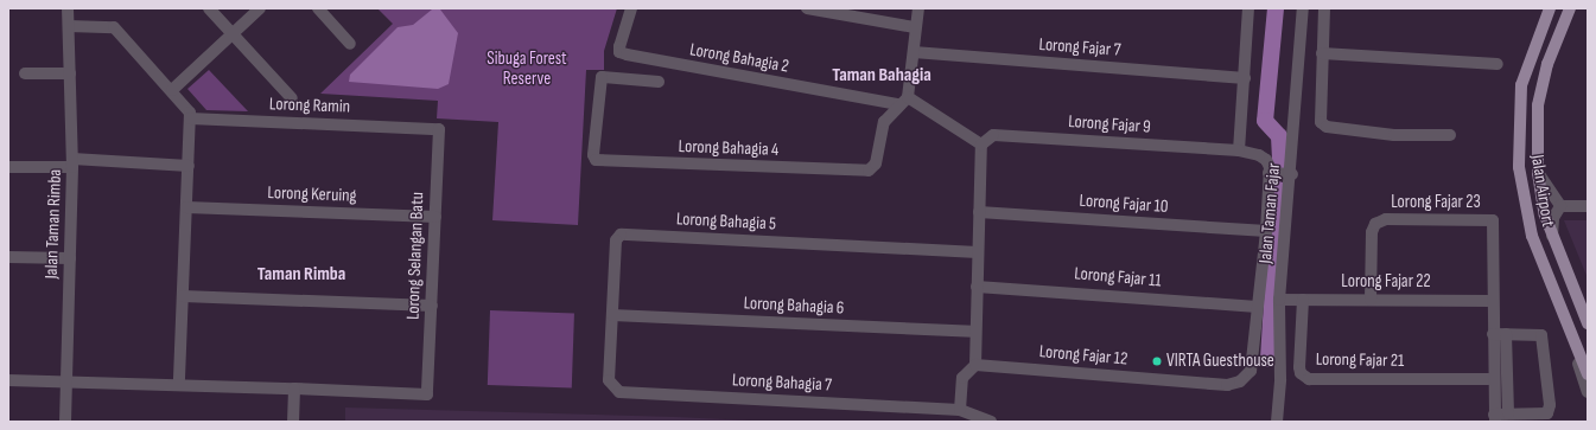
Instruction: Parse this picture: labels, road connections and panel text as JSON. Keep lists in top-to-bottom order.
{
  "streets": {
    "main road": ["Jalan Airport"],
    "street": [
      "Lorong Fajar 7",
      "Lorong Bahagia 2",
      "Lorong Ramin",
      "Lorong Fajar 9",
      "Lorong Bahagia 4",
      "Lorong Keruing",
      "Lorong Fajar 23",
      "Lorong Fajar 10",
      "Jalan Taman Fajar",
      "Lorong Bahagia 5",
      "Jalan Taman Rimba",
      "Lorong Selangan Batu",
      "Lorong Fajar 11",
      "Lorong Fajar 22",
      "Lorong Bahagia 6",
      "Lorong Fajar 12",
      "Lorong Fajar 21",
      "Lorong Bahagia 7"
    ]
  },
  "crossings": [
    ["Lorong Bahagia 2", "Lorong Bahagia 4"],
    ["Lorong Ramin", "Lorong Selangan Batu"],
    ["Lorong Keruing", "Lorong Selangan Batu"],
    ["Lorong Fajar 23", "Lorong Fajar 22"],
    ["Lorong Fajar 10", "Lorong Fajar 12"],
    ["Jalan Taman Fajar", "Lorong Fajar 22"],
    ["Lorong Bahagia 5", "Lorong Bahagia 6"],
    ["Lorong Bahagia 5", "Lorong Bahagia 7"],
    ["Lorong Fajar 11", "Lorong Fajar 12"],
    ["Lorong Fajar 22", "Lorong Fajar 21"]
  ],
  "districts": ["Taman Bahagia", "Taman Rimba"],
  "parks": ["Sibuga Forest Reserve"],
  "places": ["VIRTA Guesthouse"]
}
